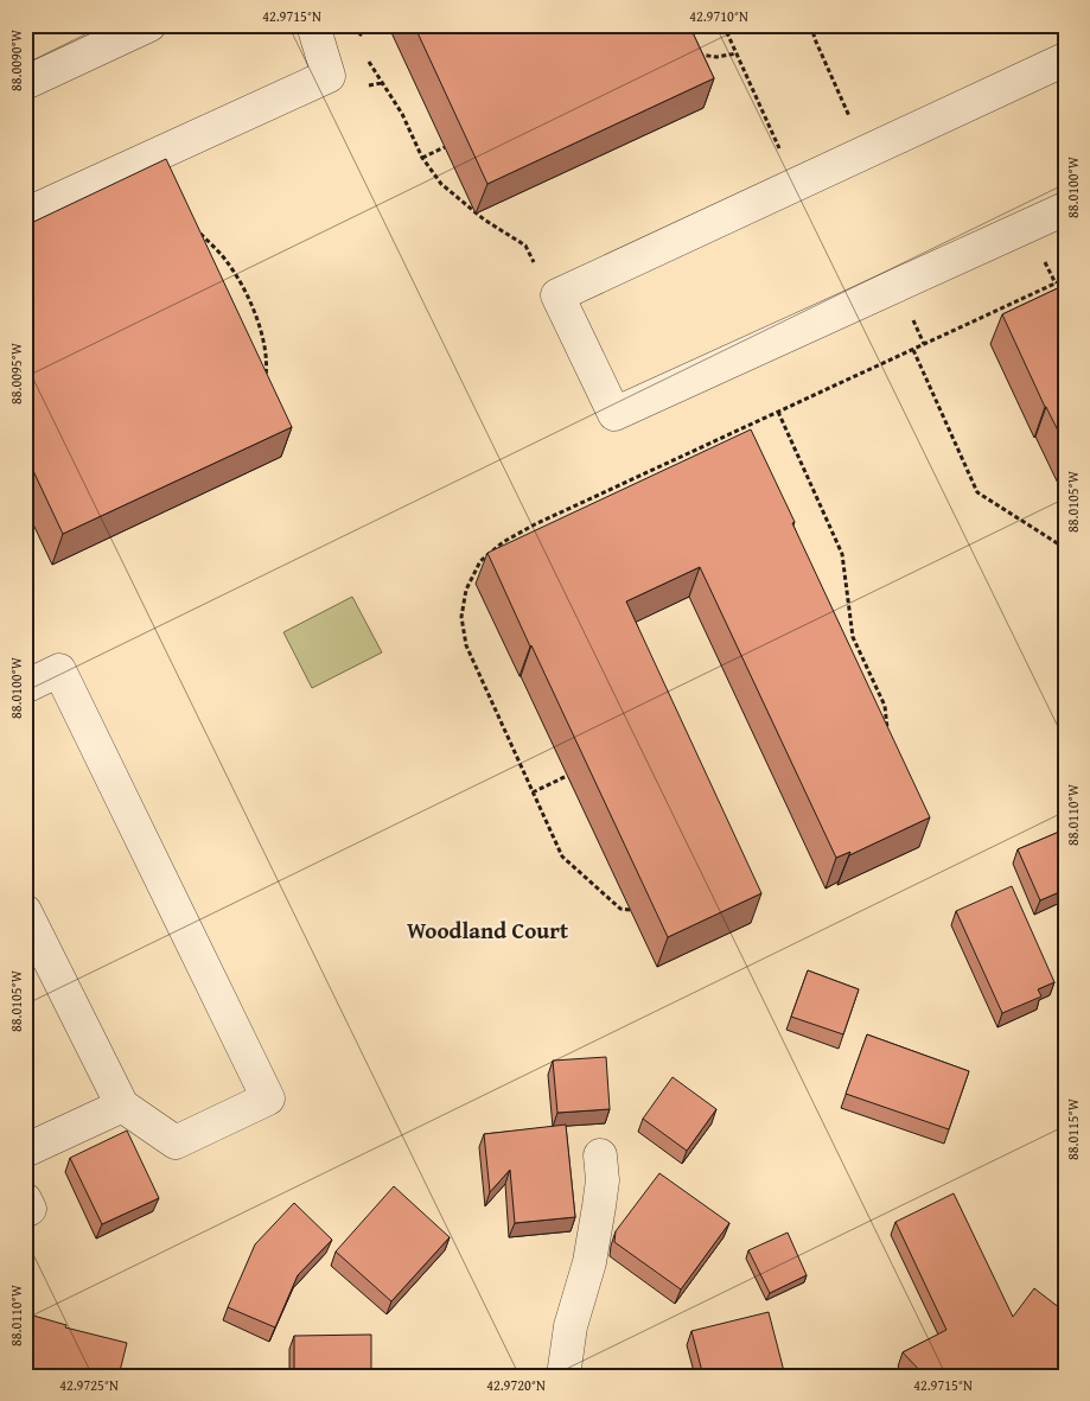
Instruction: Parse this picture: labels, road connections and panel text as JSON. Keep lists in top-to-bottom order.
{
  "districts": ["Woodland Court"],
  "coordinates": [
    "42.9715°N",
    "42.9710°N",
    "88.0090°W",
    "88.0100°W",
    "88.0095°W",
    "88.0105°W",
    "88.0110°W",
    "88.0115°W",
    "42.9725°N",
    "42.9720°N"
  ]
}
